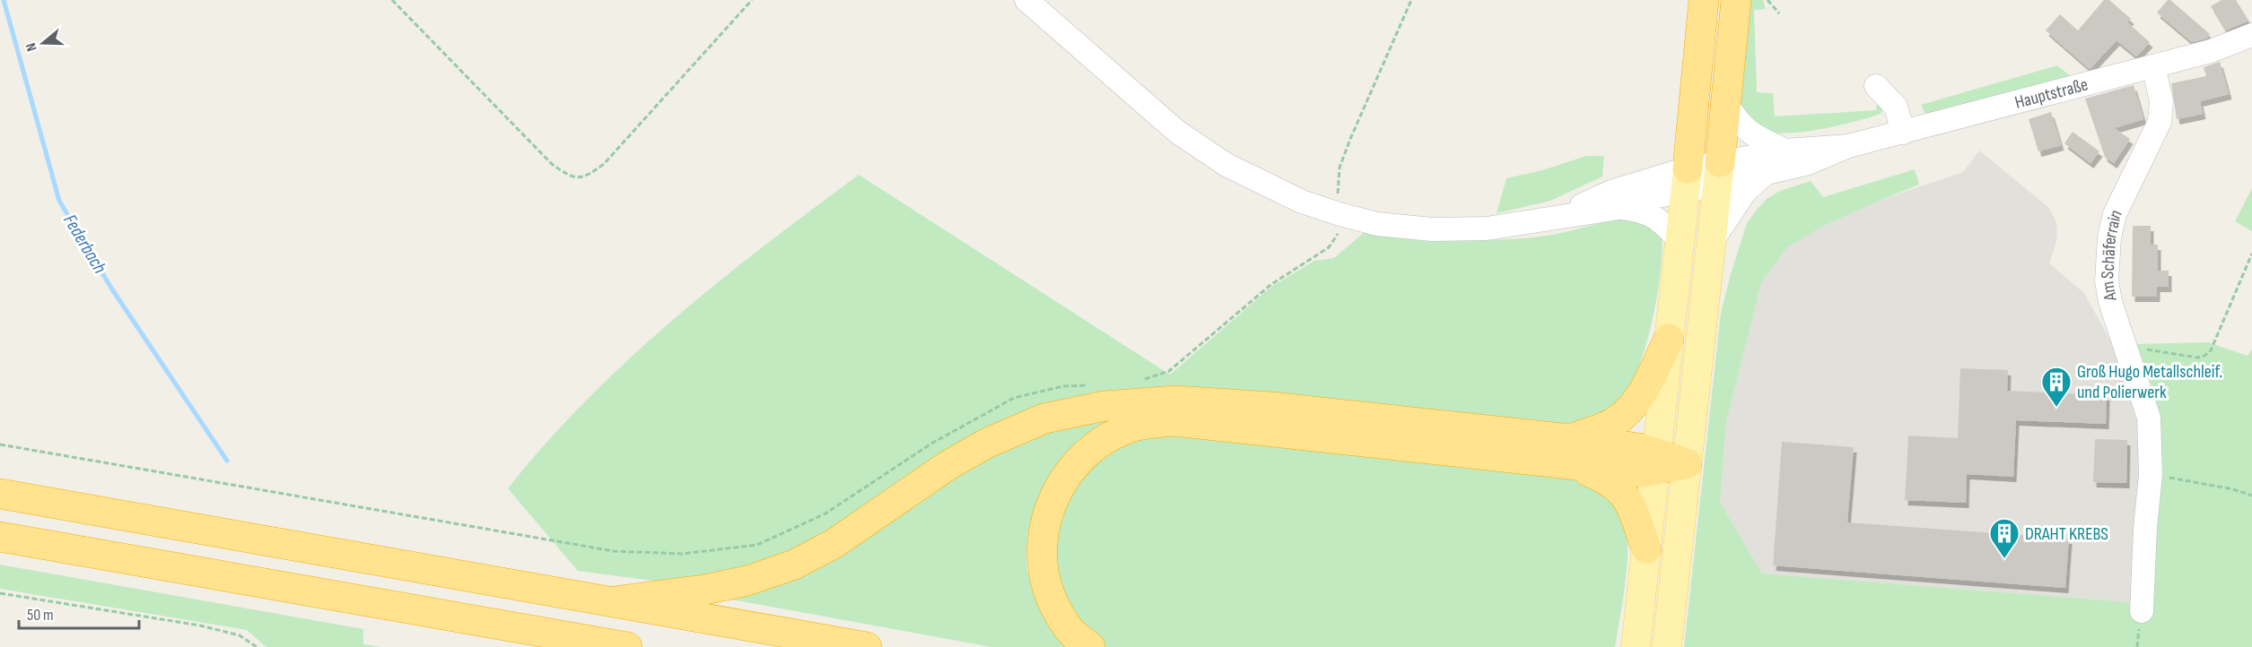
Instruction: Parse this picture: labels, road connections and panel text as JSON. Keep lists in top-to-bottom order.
{
  "streets": {
    "street": ["Hauptstraße", "Am Schäferrain"]
  },
  "crossings": [
    ["Hauptstraße", "Am Schäferrain"]
  ],
  "water": ["Federbach"],
  "places": {
    "building": ["Groß Hugo Metallschleif. und Polierwerk", "DRAHT KREBS"]
  },
  "scale_bar": "50 m",
  "north": "left"
}
